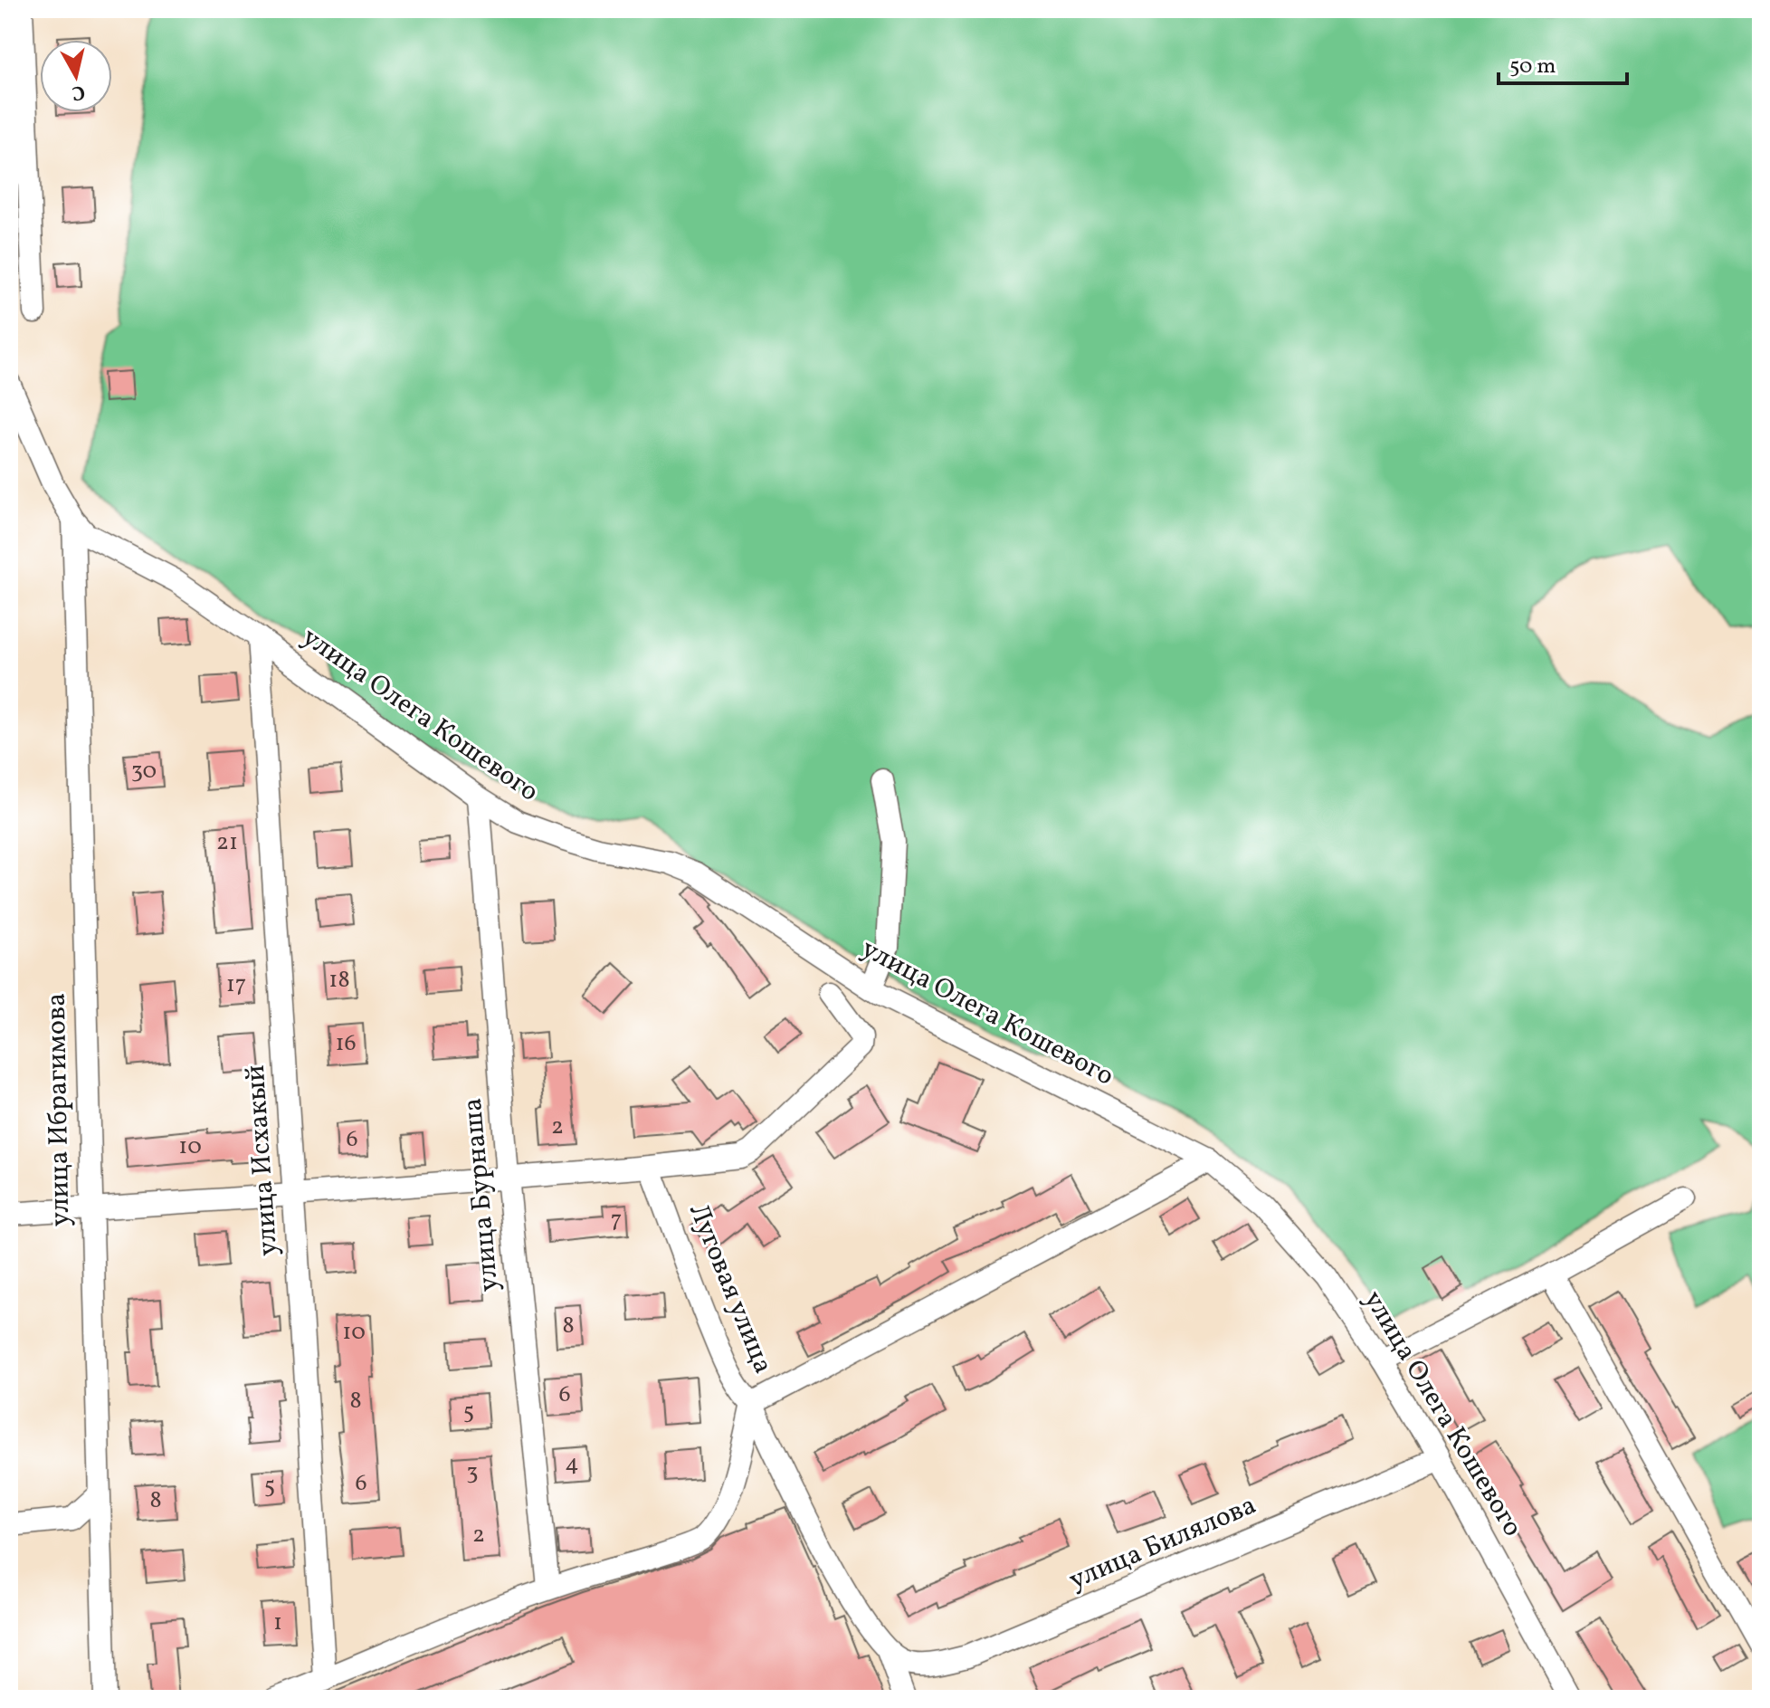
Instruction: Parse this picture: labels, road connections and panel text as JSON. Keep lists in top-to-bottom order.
{
  "streets": {
    "street": [
      "улица Олега Кошевого",
      "улица Ибрагимова",
      "улица Исхакый",
      "улица Бурнаша",
      "Луговая улица",
      "улица Билялова"
    ]
  },
  "crossings": [
    ["улица Олега Кошевого", "улица Ибрагимова"],
    ["улица Олега Кошевого", "улица Исхакый"],
    ["улица Олега Кошевого", "улица Бурнаша"],
    ["улица Олега Кошевого", "Луговая улица"],
    ["улица Олега Кошевого", "улица Билялова"]
  ],
  "house_numbers": [
    "30",
    "21",
    "18",
    "17",
    "16",
    "2",
    "6",
    "10",
    "7",
    "8",
    "10",
    "6",
    "8",
    "5",
    "4",
    "3",
    "6",
    "5",
    "8",
    "2",
    "1"
  ],
  "scale_bar": "50 m",
  "north": "bottom"
}
